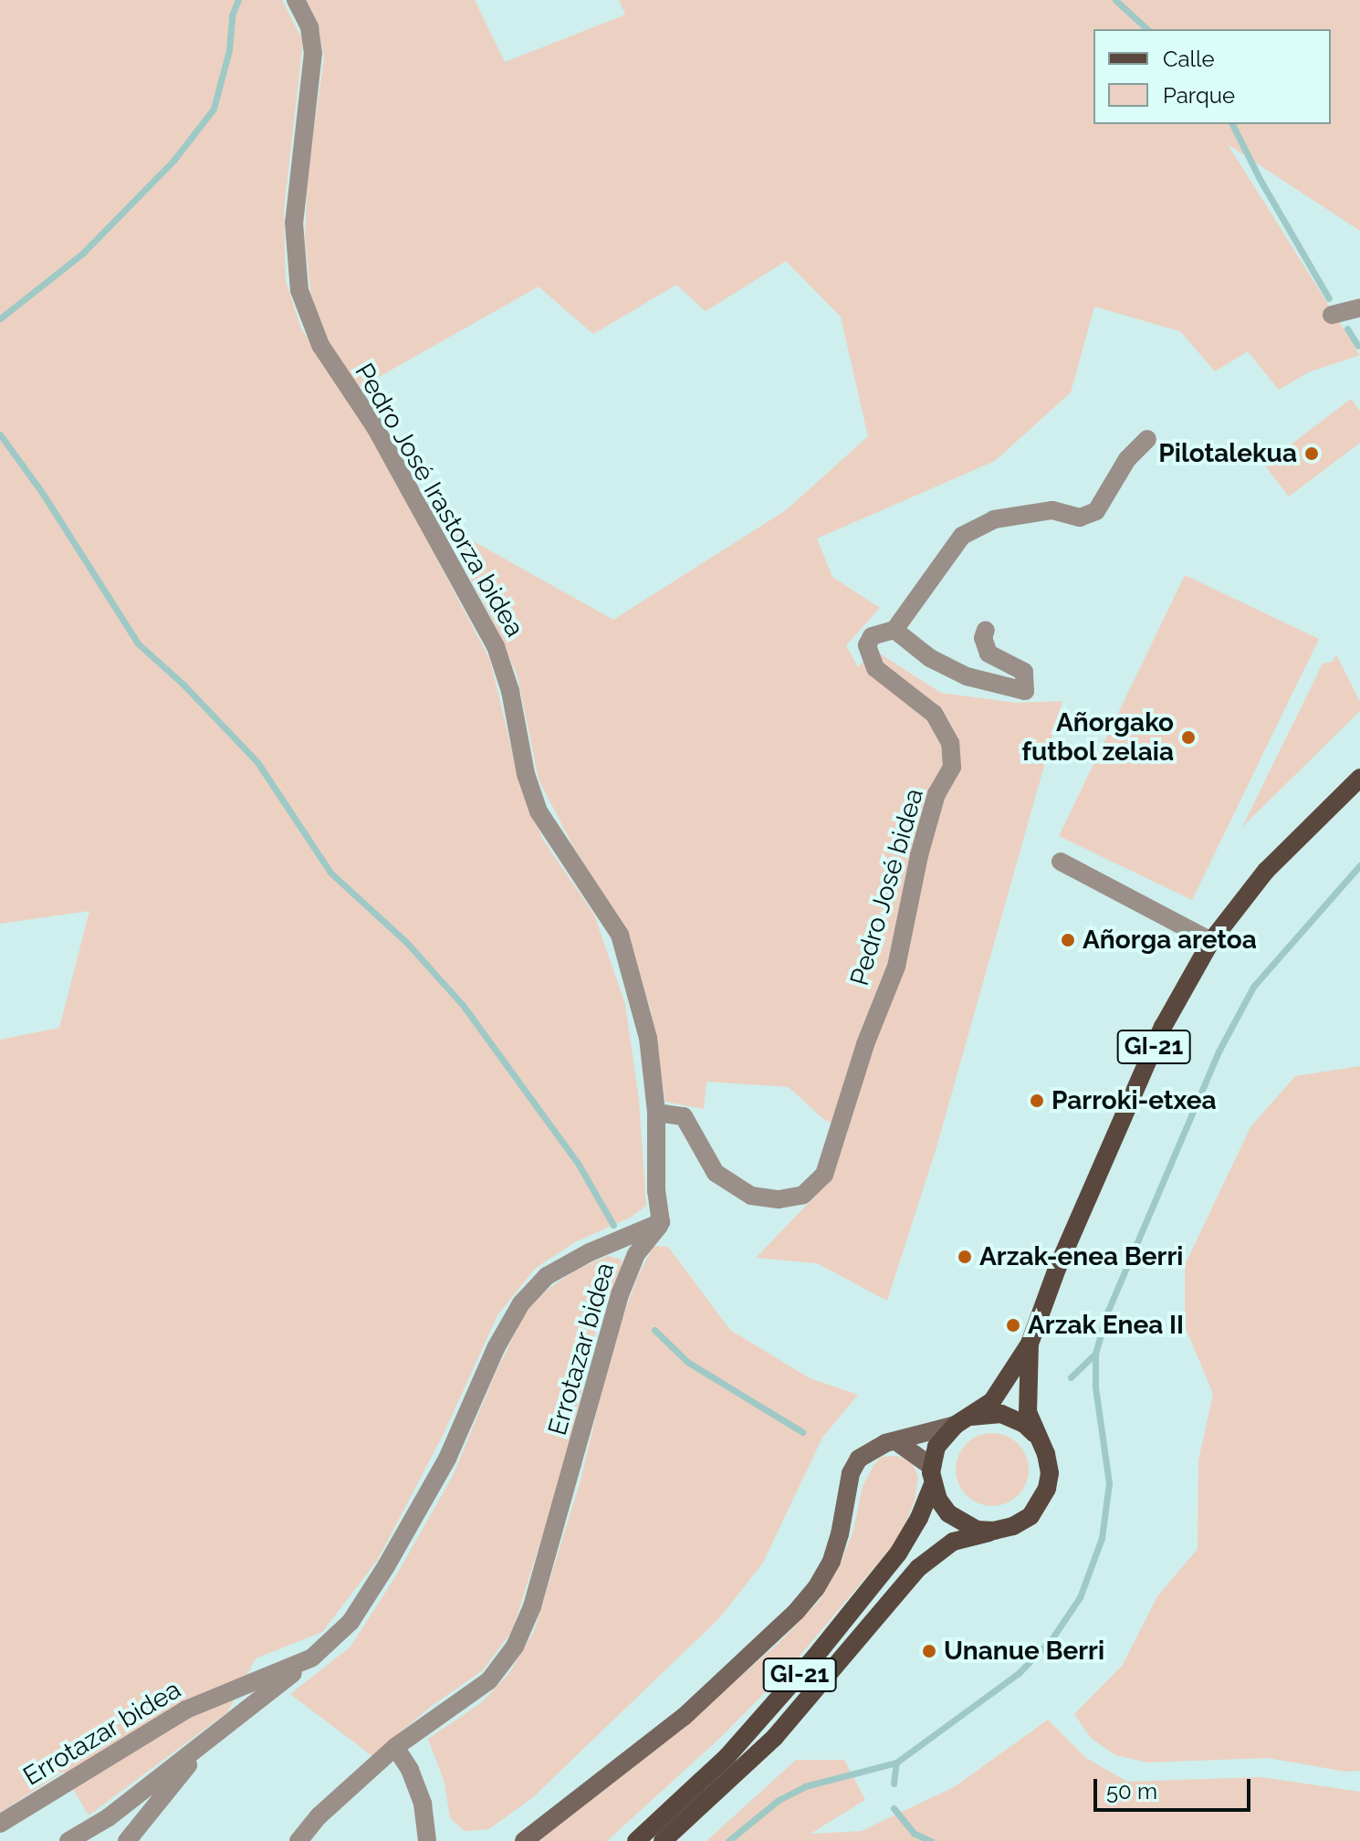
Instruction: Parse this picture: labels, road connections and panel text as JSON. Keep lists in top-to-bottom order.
{
  "streets": {
    "main road": ["GI-21"],
    "street": ["Pedro José Irastorza bidea", "Pedro José bidea", "Errotazar bidea"]
  },
  "crossings": [
    ["Pedro José Irastorza bidea", "Pedro José bidea"],
    ["Pedro José Irastorza bidea", "Errotazar bidea"]
  ],
  "places": [
    "Pilotalekua",
    "Añorgako futbol zelaia",
    "Añorga aretoa",
    "Parroki-etxea",
    "Arzak-enea Berri",
    "Arzak Enea II",
    "Unanue Berri"
  ],
  "legend": ["Calle", "Parque"],
  "scale_bar": "50 m"
}
